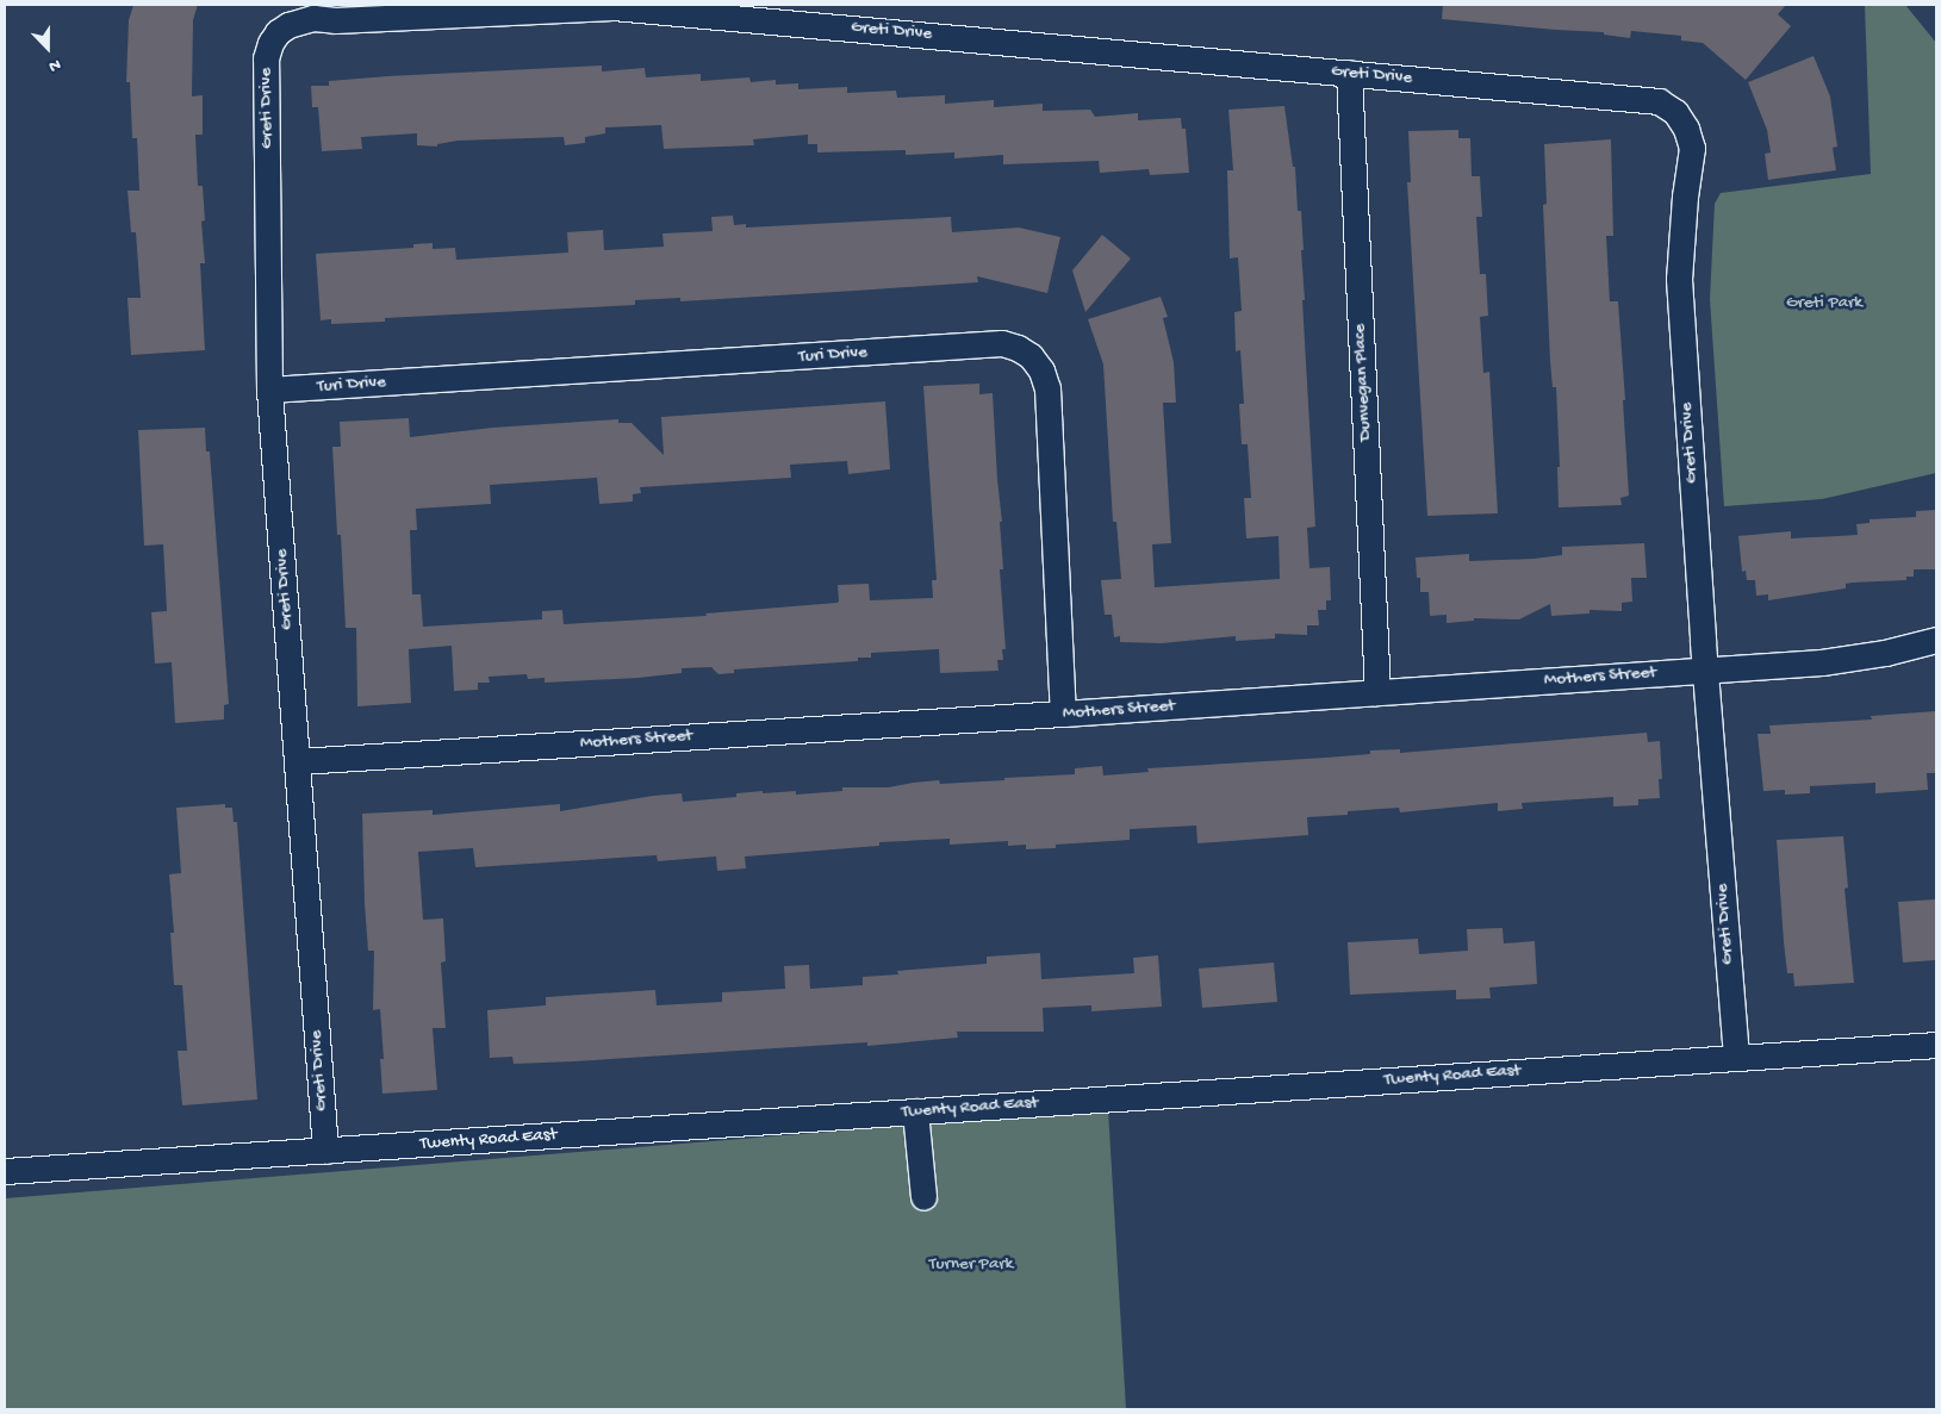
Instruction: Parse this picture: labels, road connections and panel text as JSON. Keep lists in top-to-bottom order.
{
  "streets": {
    "street": [
      "Greti Drive",
      "Turi Drive",
      "Dunvegan Place",
      "Mothers Street",
      "Twenty Road East"
    ]
  },
  "crossings": [
    ["Greti Drive", "Turi Drive"],
    ["Greti Drive", "Dunvegan Place"],
    ["Greti Drive", "Mothers Street"],
    ["Greti Drive", "Twenty Road East"],
    ["Turi Drive", "Mothers Street"],
    ["Dunvegan Place", "Mothers Street"]
  ],
  "parks": ["Greti Park", "Turner Park"],
  "north": "bottom"
}
